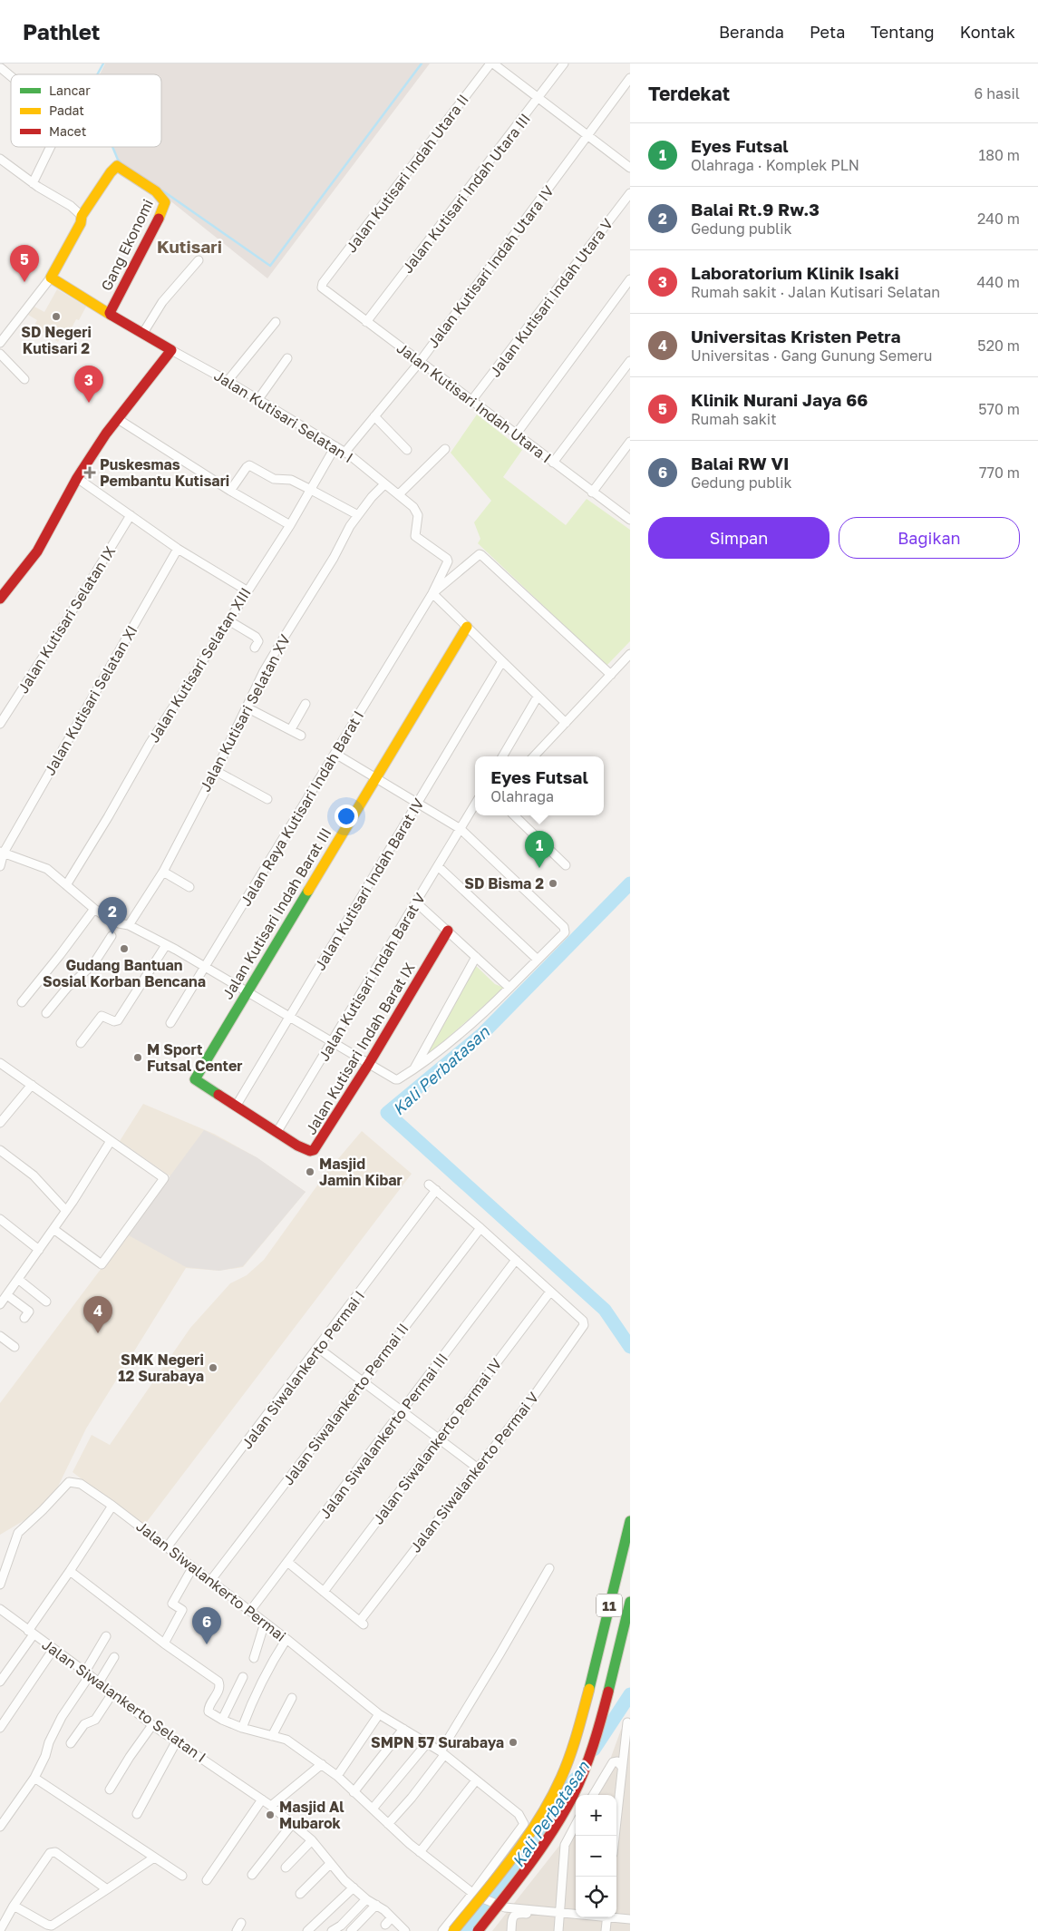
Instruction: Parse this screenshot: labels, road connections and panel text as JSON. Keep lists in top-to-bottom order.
{
  "streets": {
    "main road": [
      "Gang Ekonomi",
      "Jalan Kutisari Indah Barat III",
      "Jalan Kutisari Indah Barat IX",
      "11"
    ],
    "street": [
      "Jalan Kutisari Indah Utara II",
      "Jalan Kutisari Indah Utara III",
      "Jalan Kutisari Indah Utara IV",
      "Jalan Kutisari Indah Utara V",
      "Jalan Kutisari Indah Utara I",
      "Jalan Kutisari Selatan I",
      "Jalan Kutisari Selatan IX",
      "Jalan Kutisari Selatan XIII",
      "Jalan Kutisari Selatan XI",
      "Jalan Kutisari Selatan XV",
      "Jalan Raya Kutisari Indah Barat I",
      "Jalan Kutisari Indah Barat IV",
      "Jalan Kutisari Indah Barat V",
      "Jalan Siwalankerto Permai I",
      "Jalan Siwalankerto Permai II",
      "Jalan Siwalankerto Permai III",
      "Jalan Siwalankerto Permai IV",
      "Jalan Siwalankerto Permai V",
      "Jalan Siwalankerto Permai",
      "Jalan Siwalankerto Selatan I"
    ]
  },
  "crossings": [
    ["Jalan Kutisari Indah Utara II", "Jalan Kutisari Indah Utara I"],
    ["Jalan Kutisari Indah Utara III", "Jalan Kutisari Indah Utara I"],
    ["Jalan Kutisari Indah Utara IV", "Jalan Kutisari Indah Utara I"],
    ["Jalan Kutisari Indah Utara IV", "Jalan Kutisari Selatan I"],
    ["Jalan Kutisari Indah Utara V", "Jalan Kutisari Indah Utara I"],
    ["Jalan Kutisari Selatan I", "Jalan Kutisari Selatan XIII"],
    ["Jalan Kutisari Selatan I", "Jalan Kutisari Selatan XV"],
    ["Jalan Kutisari Selatan I", "Jalan Raya Kutisari Indah Barat I"],
    ["Jalan Kutisari Indah Barat IV", "Jalan Kutisari Indah Barat IX"],
    ["Jalan Kutisari Indah Barat III", "Jalan Kutisari Indah Barat IX"],
    ["Jalan Kutisari Indah Barat V", "Jalan Kutisari Indah Barat IX"],
    ["Jalan Siwalankerto Permai I", "Jalan Siwalankerto Permai"],
    ["Jalan Siwalankerto Permai II", "Jalan Siwalankerto Permai"],
    ["Jalan Siwalankerto Permai III", "Jalan Siwalankerto Permai"],
    ["Jalan Siwalankerto Permai IV", "Jalan Siwalankerto Permai V"]
  ],
  "districts": ["Kutisari"],
  "water": ["Kali Perbatasan"],
  "places": {
    "other": [
      "SD Negeri Kutisari 2",
      "SD Bisma 2",
      "Gudang Bantuan Sosial Korban Bencana",
      "M Sport Futsal Center",
      "Masjid Jamin Kibar",
      "SMK Negeri 12 Surabaya",
      "SMPN 57 Surabaya",
      "Masjid Al Mubarok"
    ],
    "health": ["Puskesmas Pembantu Kutisari"]
  },
  "legend": ["Lancar", "Padat", "Macet"],
  "page": {
    "header": "Pathlet",
    "nav": [
      "Beranda",
      "Peta",
      "Tentang",
      "Kontak"
    ],
    "heading": ["Terdekat", "6 hasil"],
    "list": [
      {
        "mark": "1",
        "name": "Eyes Futsal",
        "note": "Olahraga · Komplek PLN",
        "value": "180 m"
      },
      {
        "mark": "2",
        "name": "Balai Rt.9 Rw.3",
        "note": "Gedung publik",
        "value": "240 m"
      },
      {
        "mark": "3",
        "name": "Laboratorium Klinik Isaki",
        "note": "Rumah sakit · Jalan Kutisari Selatan",
        "value": "440 m"
      },
      {
        "mark": "4",
        "name": "Universitas Kristen Petra",
        "note": "Universitas · Gang Gunung Semeru",
        "value": "520 m"
      },
      {
        "mark": "5",
        "name": "Klinik Nurani Jaya 66",
        "note": "Rumah sakit",
        "value": "570 m"
      },
      {
        "mark": "6",
        "name": "Balai RW VI",
        "note": "Gedung publik",
        "value": "770 m"
      }
    ],
    "pins": [
      "5",
      "3",
      "1",
      "2",
      "4",
      "6"
    ],
    "buttons": ["Simpan", "Bagikan"],
    "popup": ["Eyes Futsal", "Olahraga"],
    "map_buttons": ["+", "−"]
  }
}
